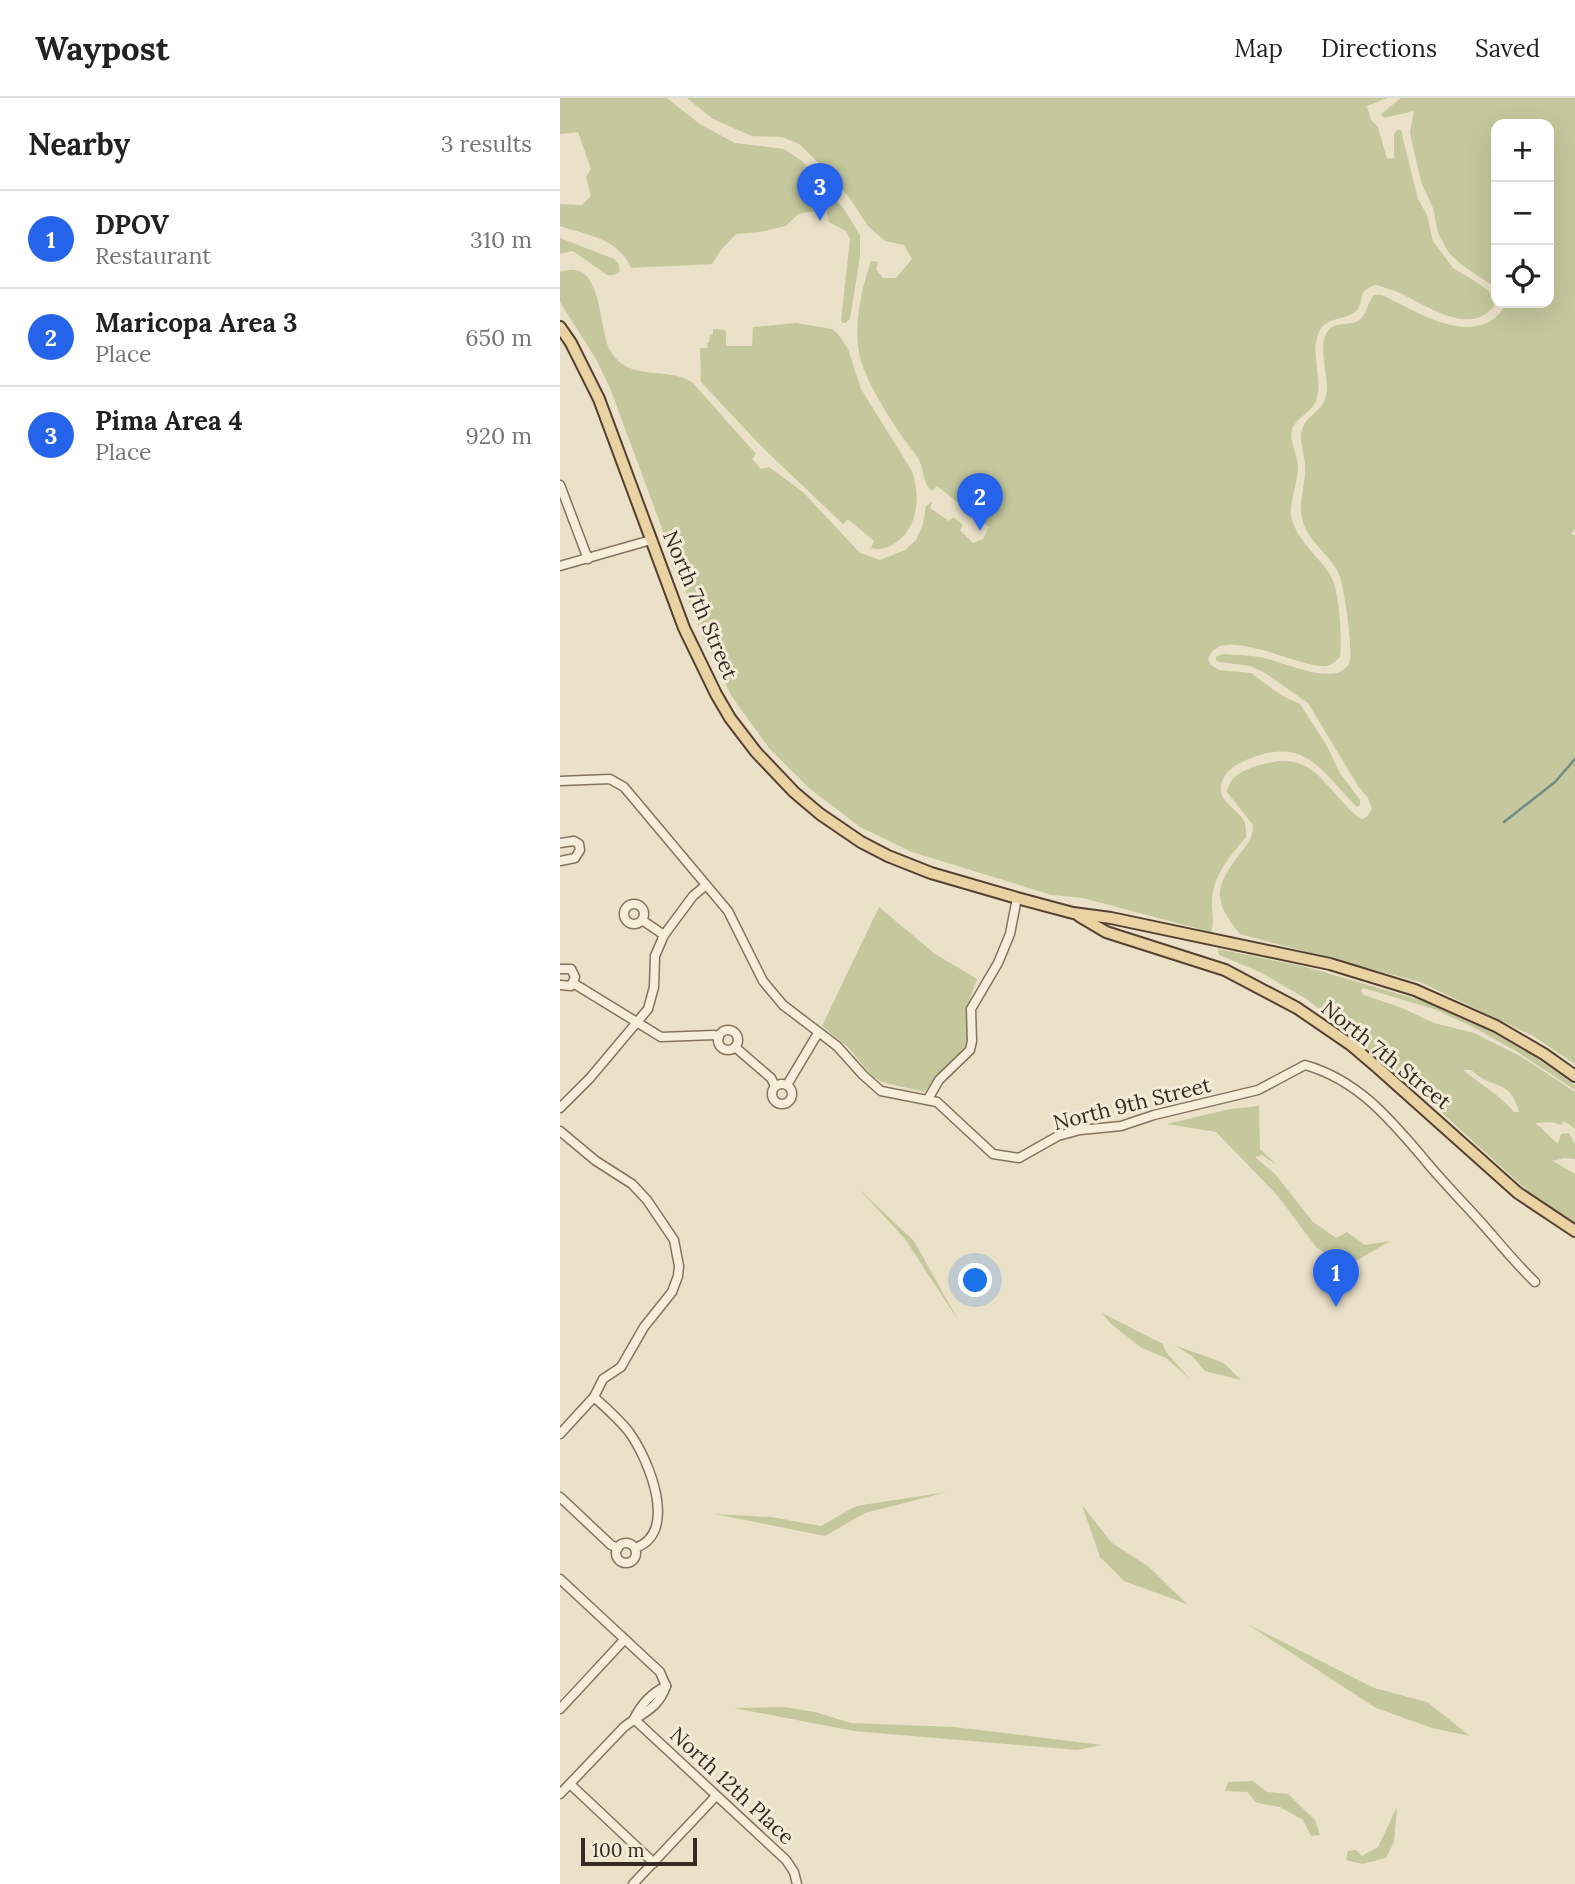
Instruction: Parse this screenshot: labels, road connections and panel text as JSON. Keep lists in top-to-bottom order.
{
  "streets": {
    "main road": ["North 7th Street"],
    "street": ["North 9th Street", "North 12th Place"]
  },
  "scale_bar": "100 m",
  "page": {
    "header": "Waypost",
    "nav": ["Map", "Directions", "Saved"],
    "heading": ["Nearby", "3 results"],
    "map_buttons": ["+", "−"],
    "pins": ["3", "2", "1"],
    "list": [
      {
        "mark": "1",
        "name": "DPOV",
        "note": "Restaurant",
        "value": "310 m"
      },
      {
        "mark": "2",
        "name": "Maricopa Area 3",
        "note": "Place",
        "value": "650 m"
      },
      {
        "mark": "3",
        "name": "Pima Area 4",
        "note": "Place",
        "value": "920 m"
      }
    ],
    "scale": "100 m"
  }
}
